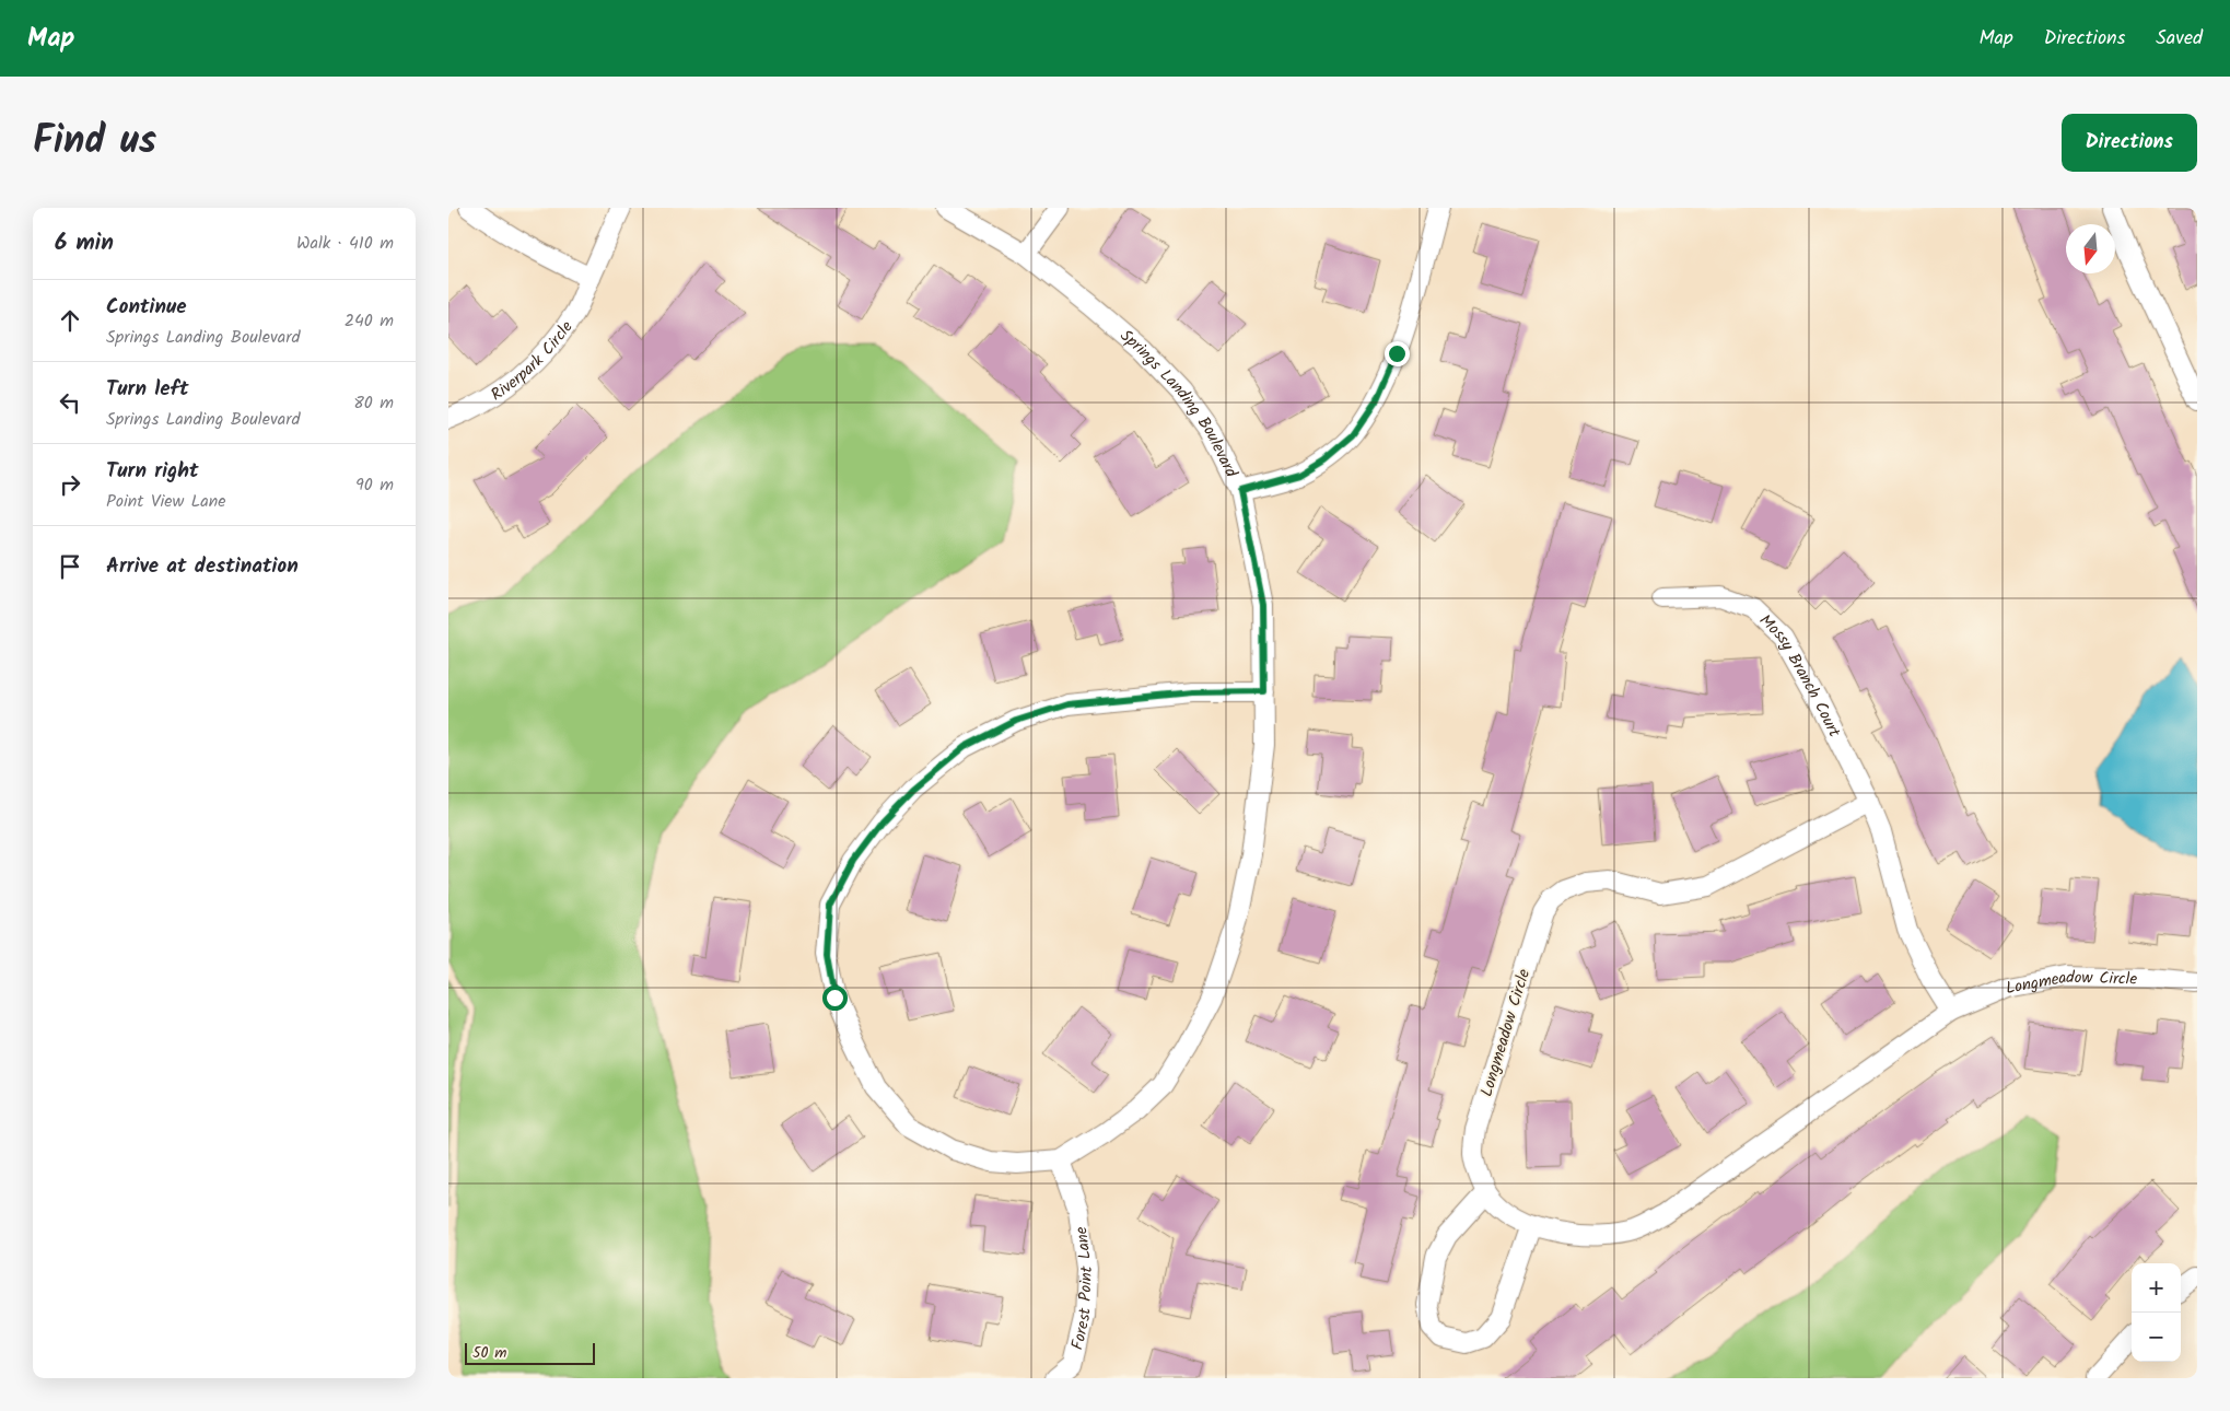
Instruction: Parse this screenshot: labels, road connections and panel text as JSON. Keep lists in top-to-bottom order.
{
  "streets": {
    "street": [
      "Riverpark Circle",
      "Springs Landing Boulevard",
      "Mossy Branch Court",
      "Longmeadow Circle",
      "Forest Point Lane"
    ]
  },
  "crossings": [
    ["Springs Landing Boulevard", "Forest Point Lane"],
    ["Mossy Branch Court", "Longmeadow Circle"]
  ],
  "scale_bar": "50 m",
  "north": "bottom",
  "page": {
    "header": "Map",
    "nav": ["Map", "Directions", "Saved"],
    "title": "Find us",
    "buttons": "Directions",
    "heading": ["6 min", "Walk · 410 m"],
    "list": [
      ["Continue", "Springs Landing Boulevard", "240 m"],
      ["Turn left", "Springs Landing Boulevard", "80 m"],
      ["Turn right", "Point View Lane", "90 m"],
      "Arrive at destination"
    ],
    "map_buttons": ["+", "−"],
    "scale": "50 m"
  }
}
